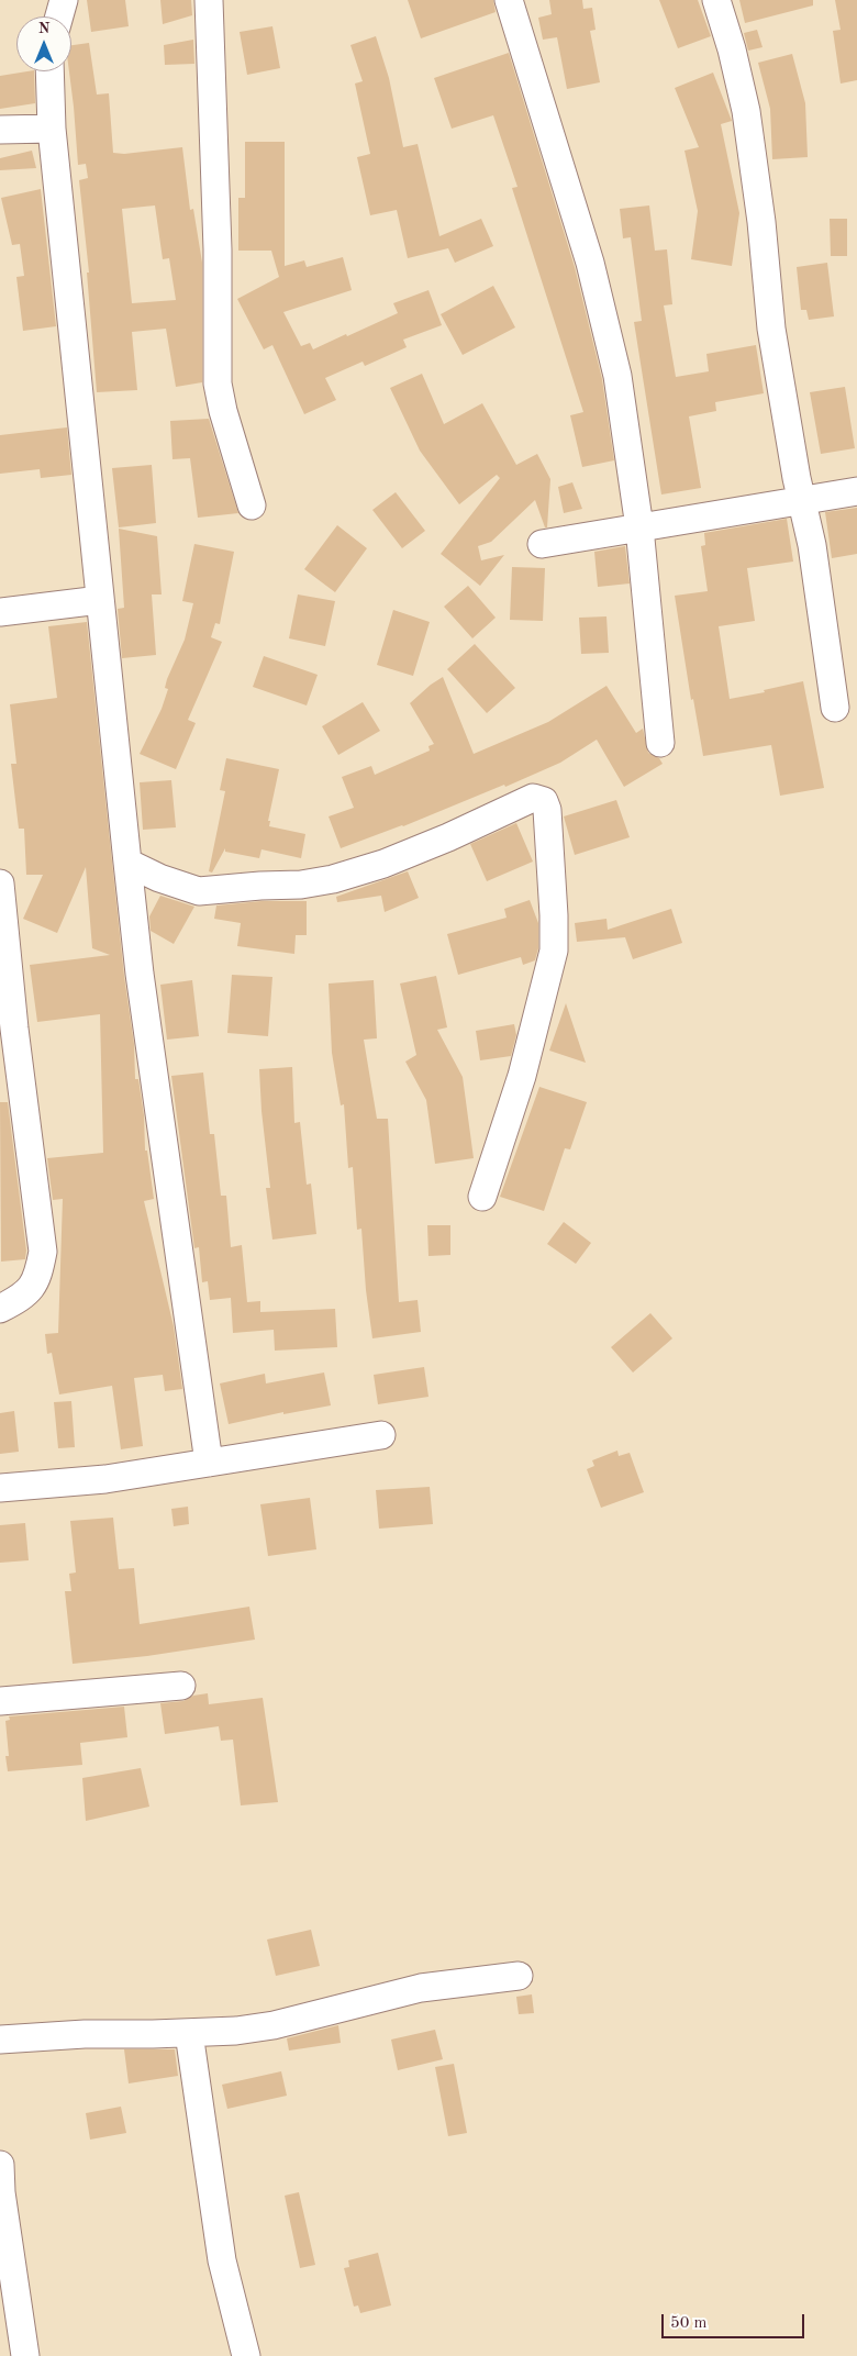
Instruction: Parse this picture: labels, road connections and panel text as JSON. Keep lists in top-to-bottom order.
{
  "scale_bar": "50 m",
  "north": "top"
}
